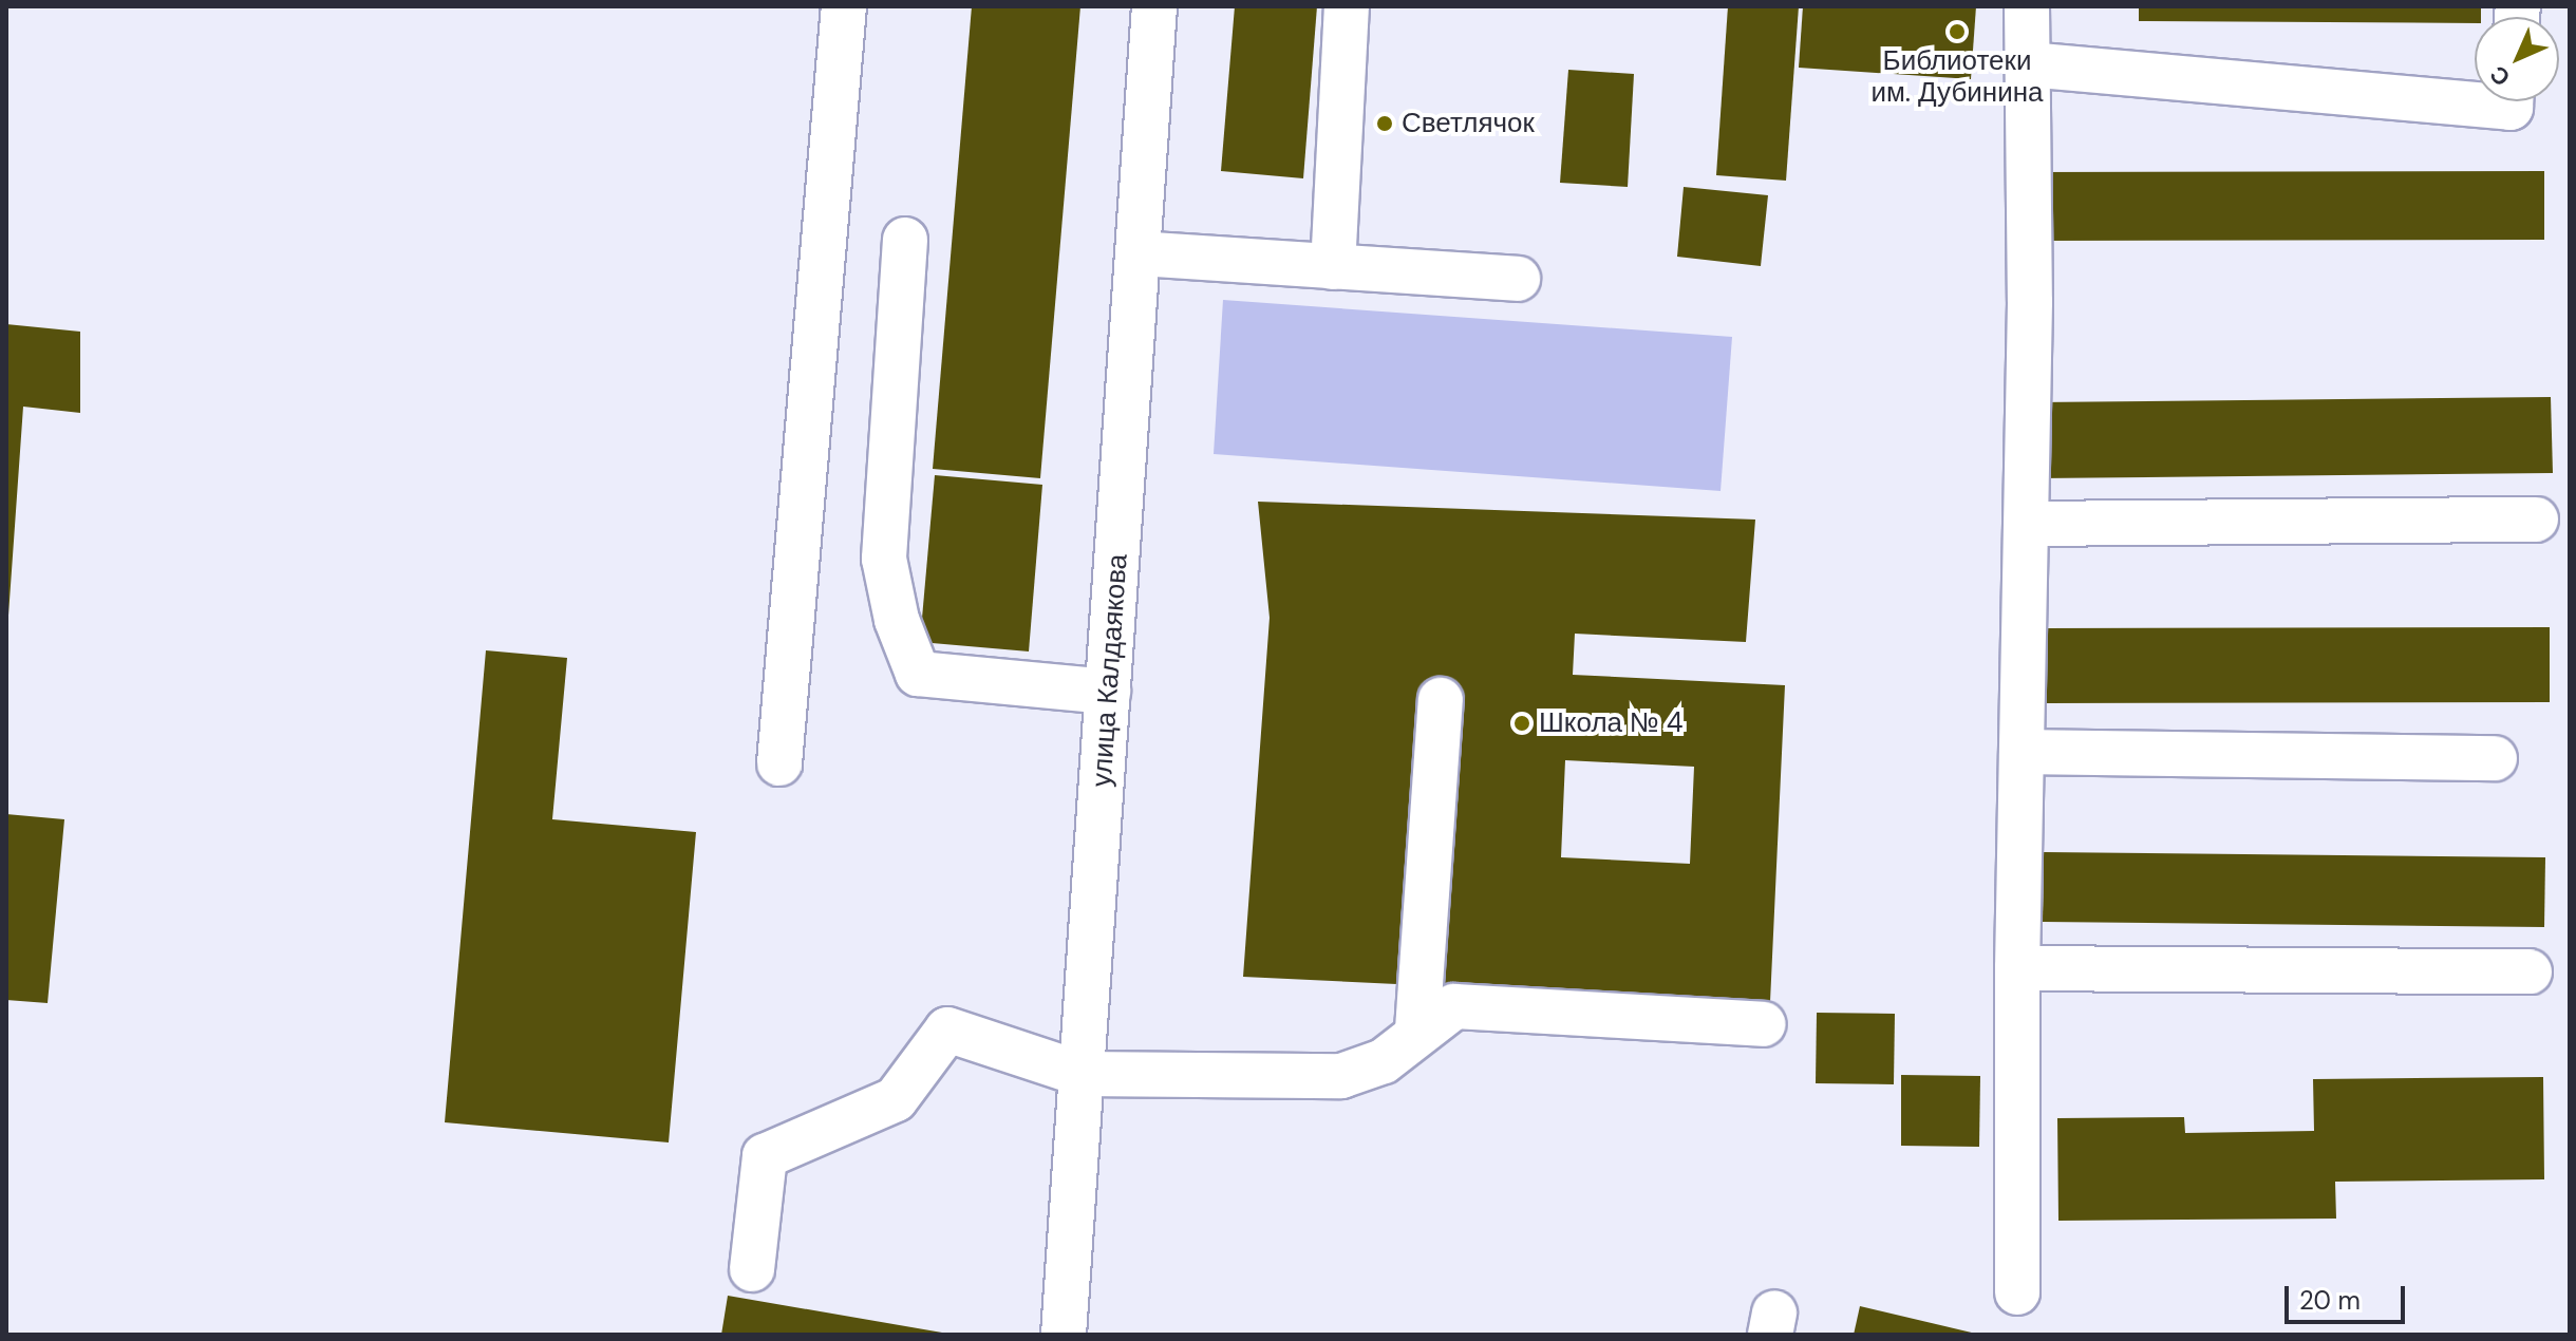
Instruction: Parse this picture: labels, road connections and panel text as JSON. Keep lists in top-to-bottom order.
{
  "streets": {
    "street": ["улица Калдаякова"]
  },
  "places": ["Библиотеки им. Дубинина", "Светлячок", "Школа № 4"],
  "scale_bar": "20 m",
  "north": "bottom left"
}
